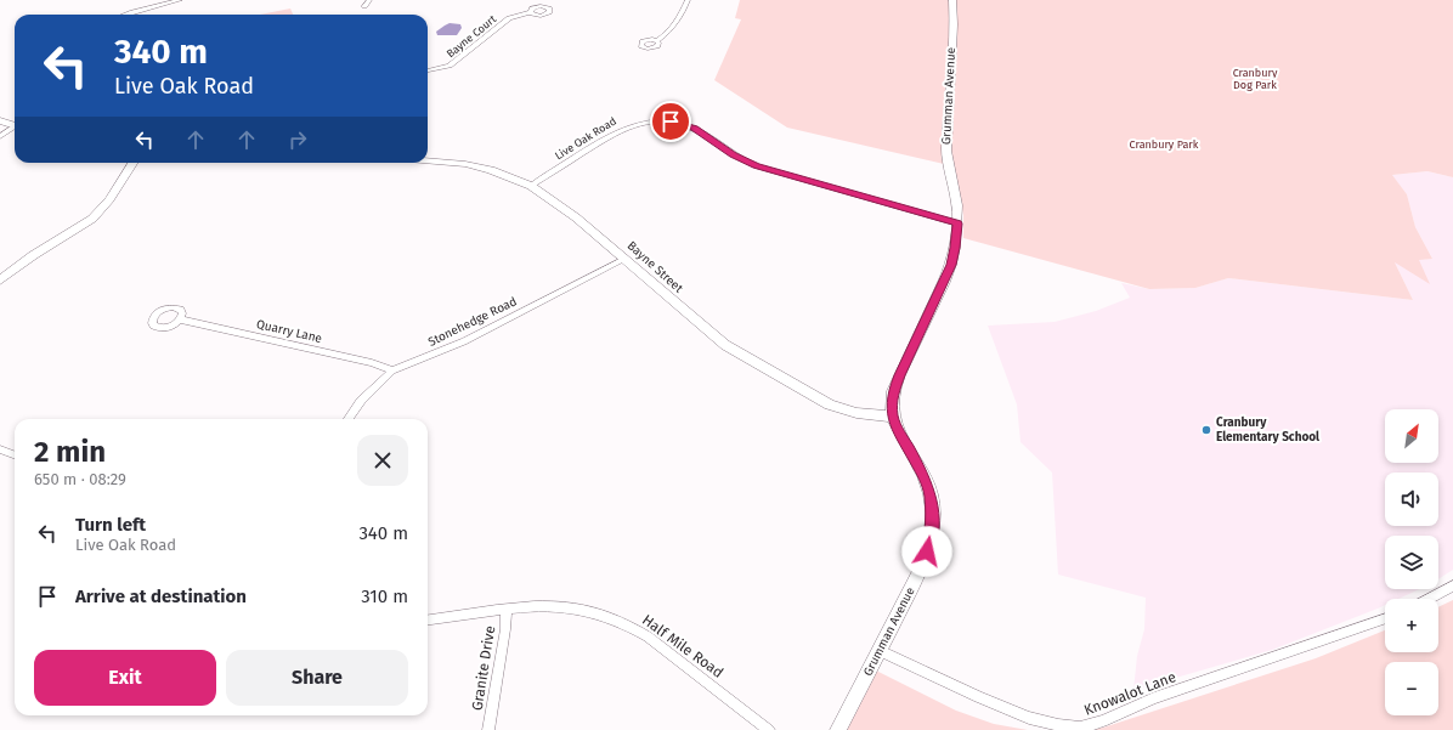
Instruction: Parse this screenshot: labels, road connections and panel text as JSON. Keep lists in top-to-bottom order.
{
  "streets": {
    "street": [
      "Bayne Court",
      "Grumman Avenue",
      "Live Oak Road",
      "Bayne Street",
      "Stonehedge Road",
      "Quarry Lane",
      "Half Mile Road",
      "Granite Drive",
      "Knowalot Lane"
    ]
  },
  "crossings": [
    ["Grumman Avenue", "Live Oak Road"],
    ["Grumman Avenue", "Bayne Street"],
    ["Grumman Avenue", "Knowalot Lane"],
    ["Live Oak Road", "Bayne Street"],
    ["Bayne Street", "Stonehedge Road"],
    ["Stonehedge Road", "Quarry Lane"],
    ["Half Mile Road", "Granite Drive"]
  ],
  "parks": ["Cranbury Dog Park", "Cranbury Park"],
  "places": ["Cranbury Elementary School"],
  "north": "top right",
  "page": {
    "turn": ["340 m", "Live Oak Road"],
    "map_buttons": ["+", "−"],
    "heading": ["2 min", "650 m · 08:29"],
    "list": [
      {
        "name": "Turn left",
        "note": "Live Oak Road",
        "value": "340 m"
      },
      {
        "name": "Arrive at destination",
        "value": "310 m"
      }
    ],
    "buttons": ["Exit", "Share"]
  }
}
